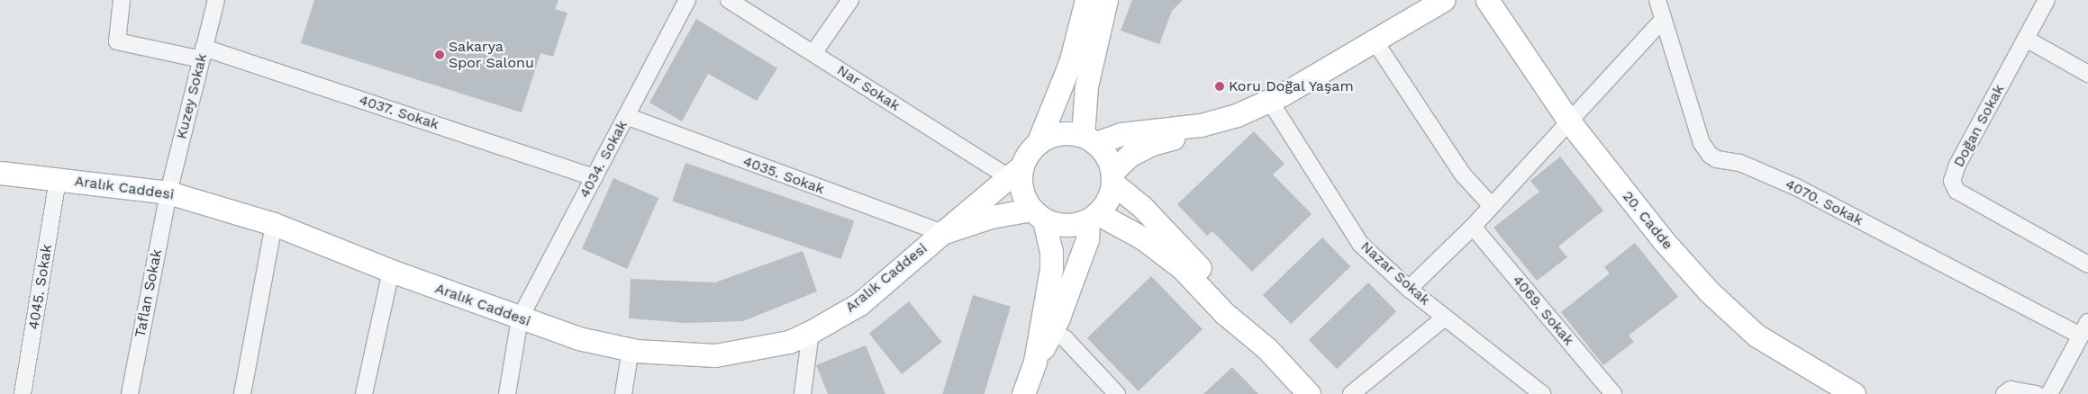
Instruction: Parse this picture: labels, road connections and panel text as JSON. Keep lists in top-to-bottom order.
{
  "streets": {
    "street": [
      "Nar Sokak",
      "Kuzey Sokak",
      "4037. Sokak",
      "Doğan Sokak",
      "4034. Sokak",
      "4035. Sokak",
      "Aralık Caddesi",
      "4070. Sokak",
      "20. Cadde",
      "Nazar Sokak",
      "4045. Sokak",
      "Taflan Sokak",
      "4069. Sokak"
    ]
  },
  "crossings": [
    ["Nar Sokak", "Aralık Caddesi"],
    ["Kuzey Sokak", "4037. Sokak"],
    ["Kuzey Sokak", "Aralık Caddesi"],
    ["Kuzey Sokak", "Taflan Sokak"],
    ["4037. Sokak", "4034. Sokak"],
    ["4034. Sokak", "4035. Sokak"],
    ["4034. Sokak", "Aralık Caddesi"],
    ["4035. Sokak", "Aralık Caddesi"],
    ["Aralık Caddesi", "4045. Sokak"],
    ["Aralık Caddesi", "Taflan Sokak"]
  ],
  "places": ["Sakarya Spor Salonu", "Koru Doğal Yaşam"]
}
